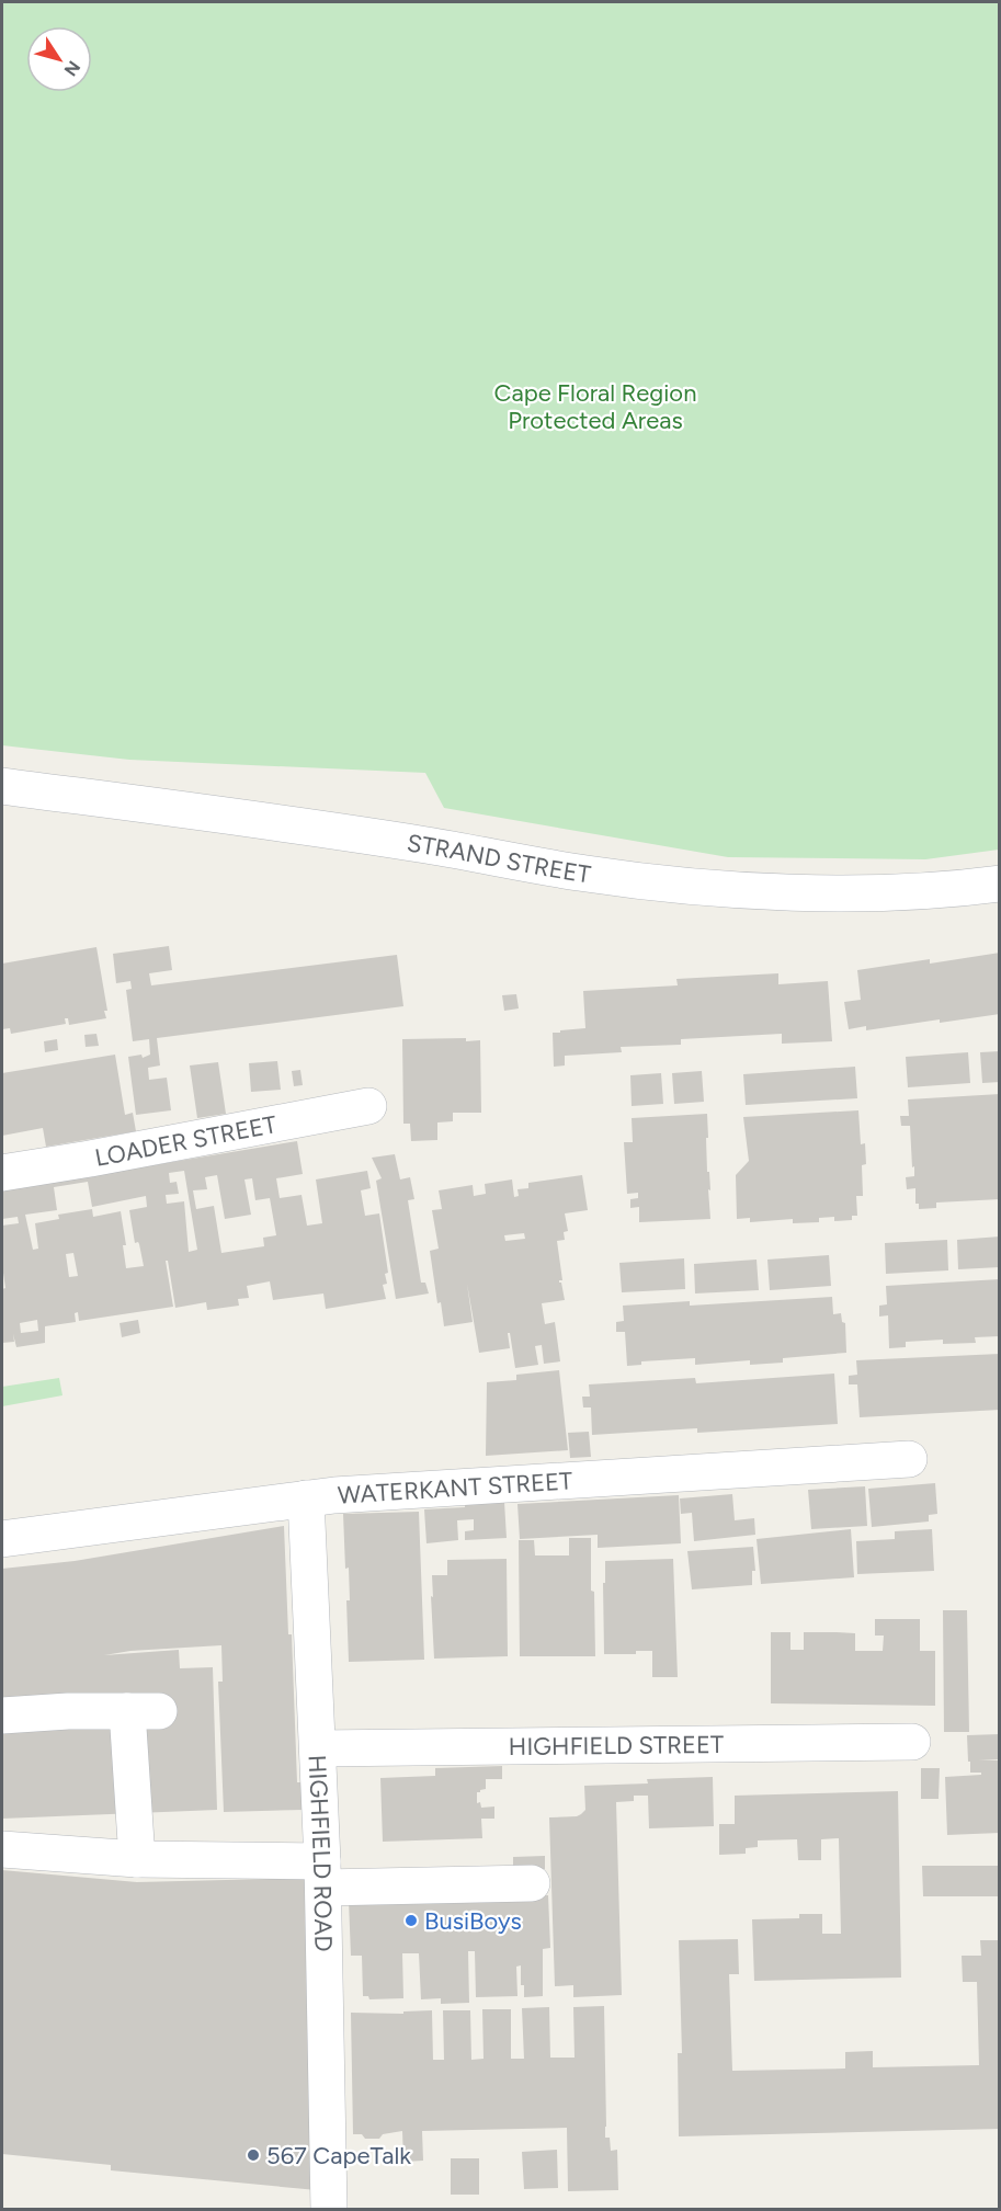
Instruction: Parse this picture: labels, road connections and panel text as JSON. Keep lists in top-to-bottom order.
{
  "streets": {
    "street": [
      "STRAND STREET",
      "LOADER STREET",
      "WATERKANT STREET",
      "HIGHFIELD STREET",
      "HIGHFIELD ROAD"
    ]
  },
  "crossings": [
    ["WATERKANT STREET", "HIGHFIELD ROAD"],
    ["HIGHFIELD STREET", "HIGHFIELD ROAD"]
  ],
  "parks": ["Cape Floral Region Protected Areas"],
  "places": ["BusiBoys", "567 CapeTalk"],
  "north": "bottom right"
}
